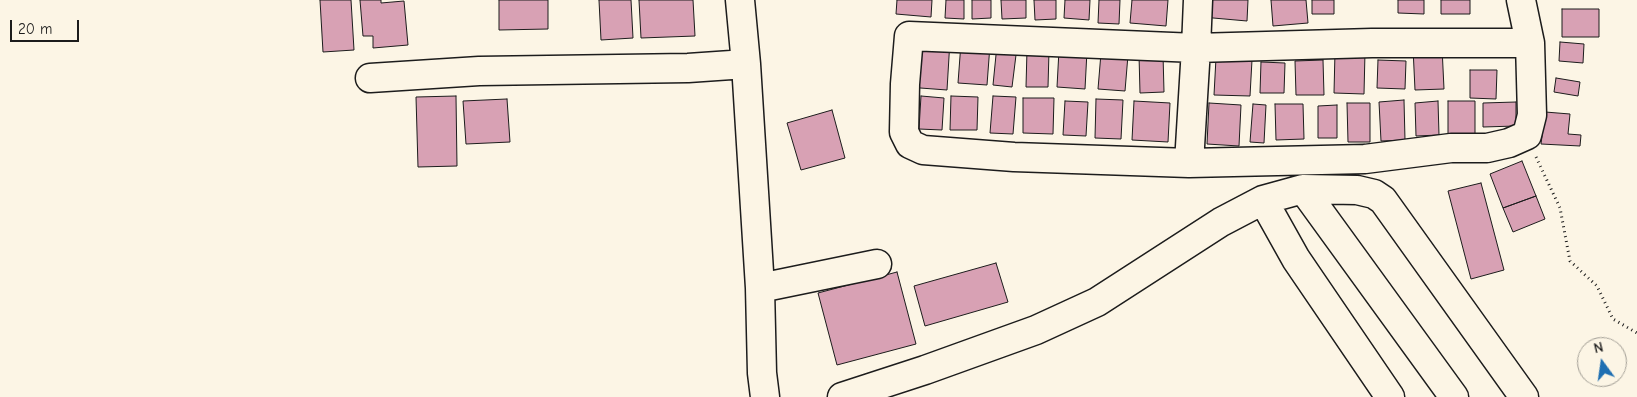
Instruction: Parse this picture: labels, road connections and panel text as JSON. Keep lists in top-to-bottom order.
{
  "scale_bar": "20 m",
  "north": "top"
}
